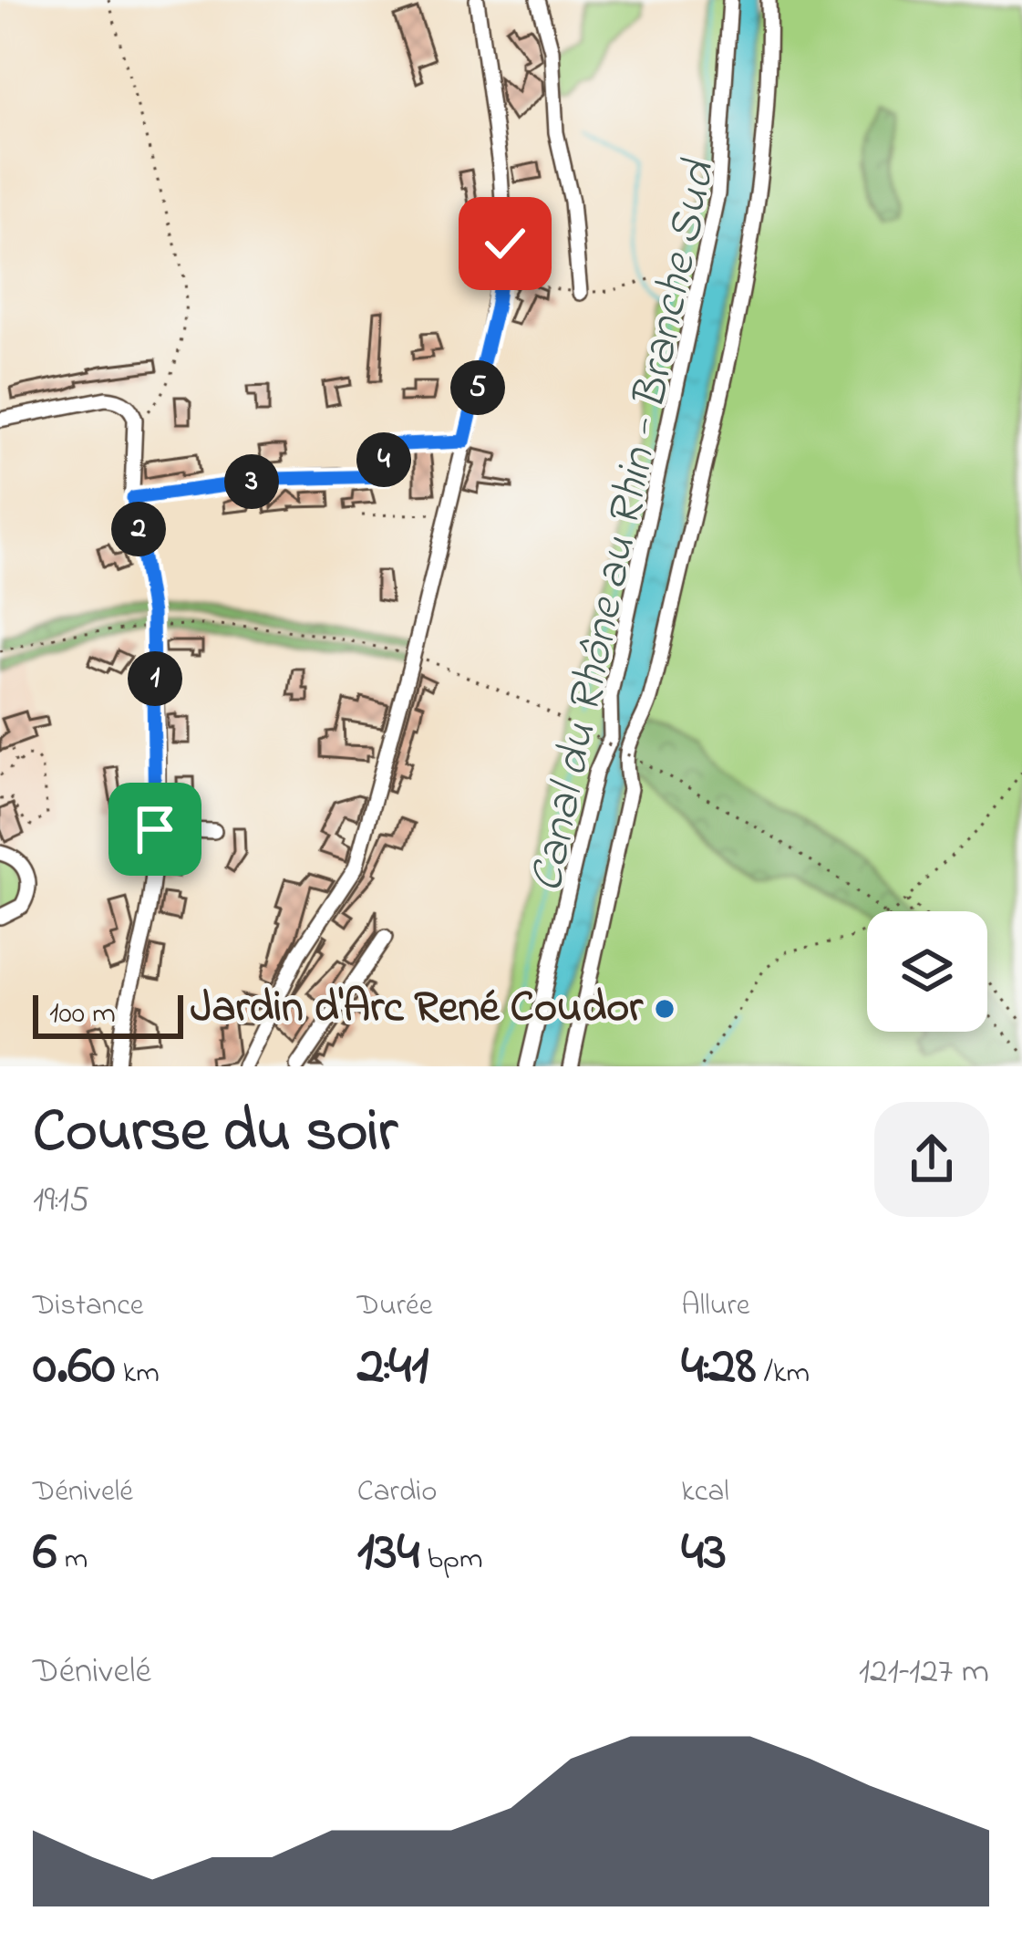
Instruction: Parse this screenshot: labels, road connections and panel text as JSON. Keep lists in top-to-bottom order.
{
  "water": ["Canal du Rhône au Rhin - Branche Sud"],
  "places": ["Jardin d'Arc René Coudor"],
  "scale_bar": "100 m",
  "page": {
    "pins": [
      "5",
      "4",
      "3",
      "2",
      "1"
    ],
    "scale": "100 m",
    "heading": ["Course du soir", "19:15"],
    "stats": [
      ["Distance", "0.60 km"],
      ["Durée", "2:41"],
      ["Allure", "4:28 /km"],
      ["Dénivelé", "6 m"],
      ["Cardio", "134 bpm"],
      ["kcal", "43"]
    ],
    "chart": ["Dénivelé", "121–127 m"]
  }
}
